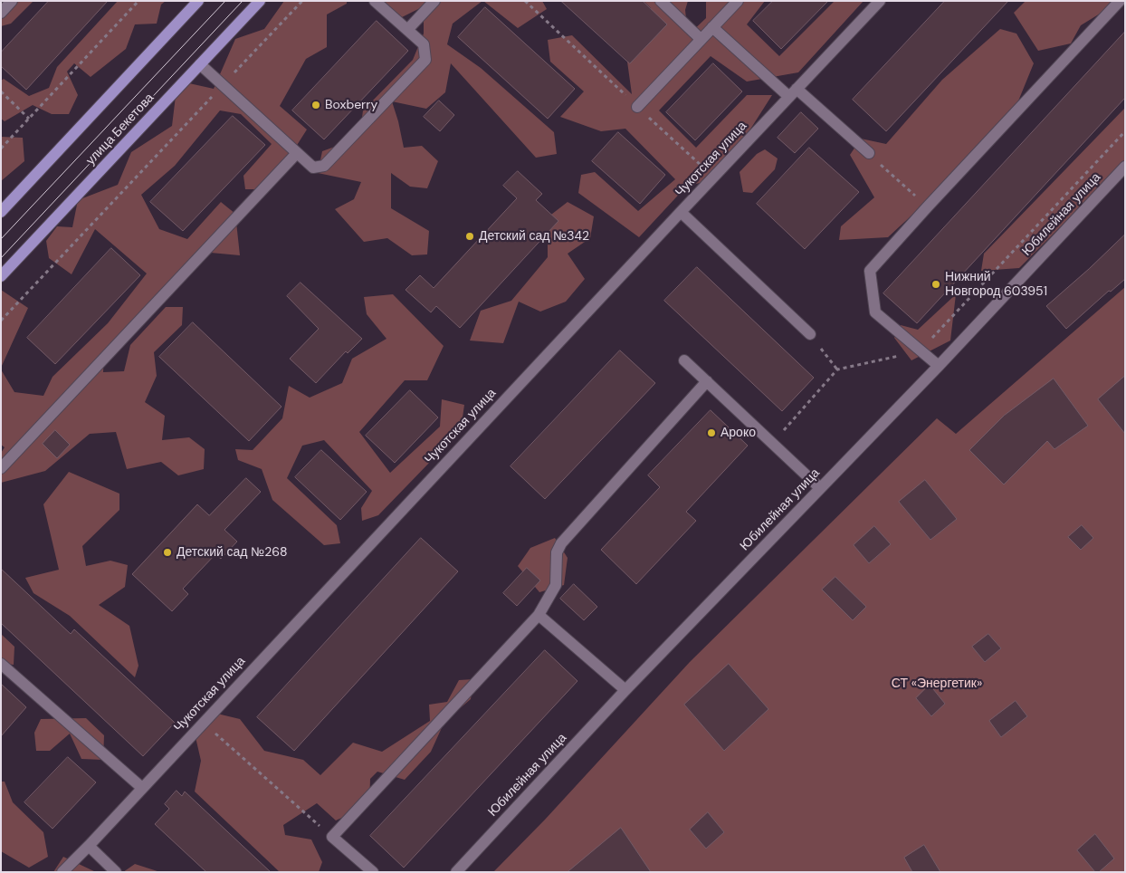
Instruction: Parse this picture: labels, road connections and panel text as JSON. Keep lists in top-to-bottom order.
{
  "streets": {
    "main road": ["улица Бекетова"],
    "street": ["Чукотская улица", "Юбилейная улица"]
  },
  "parks": ["СТ «Энергетик»"],
  "places": [
    "Boxberry",
    "Детский сад №342",
    "Нижний Новгород 603951",
    "Ароко",
    "Детский сад №268"
  ]
}
